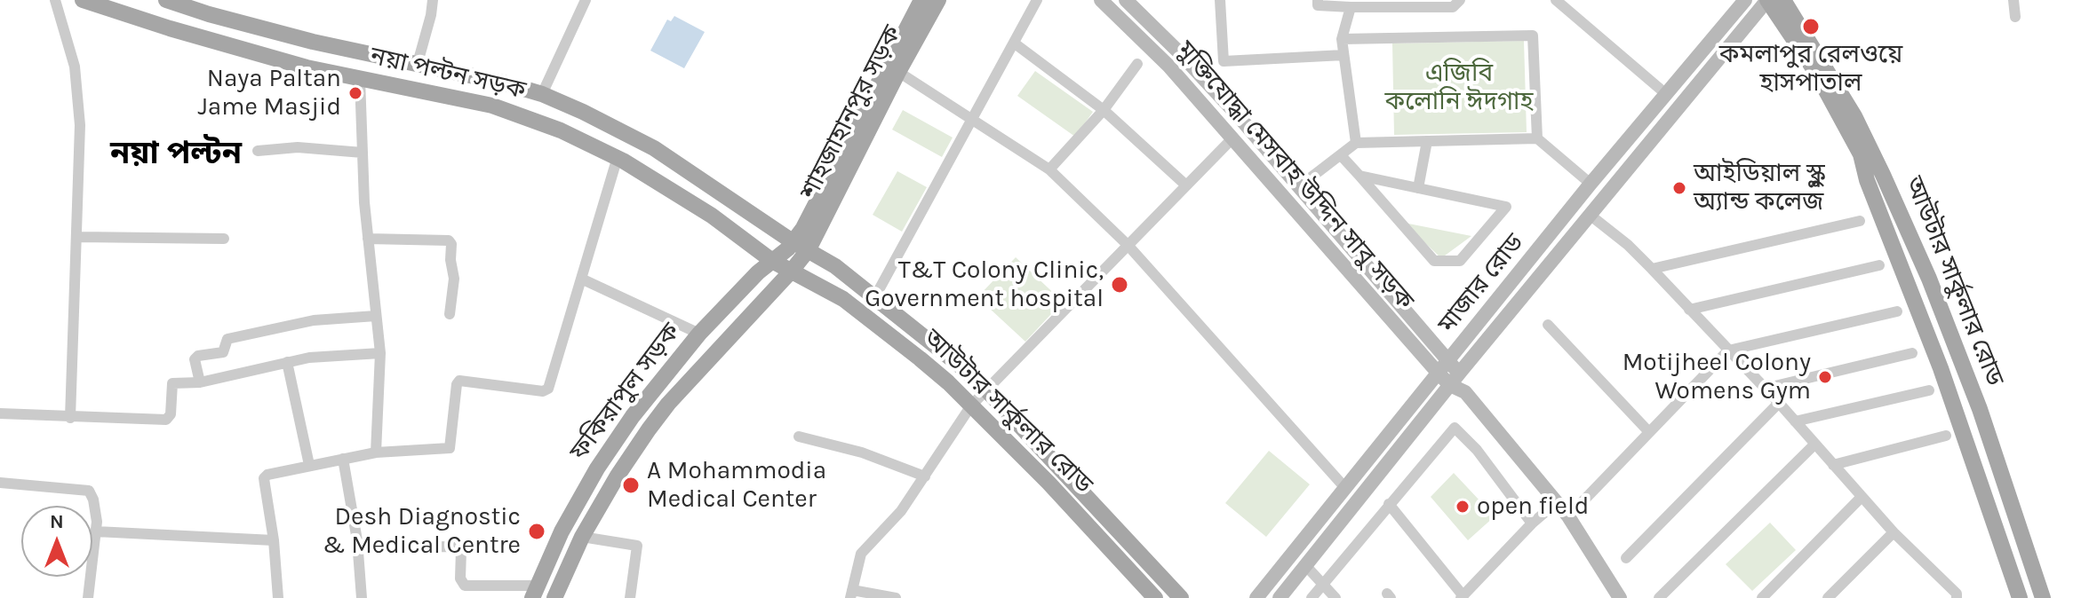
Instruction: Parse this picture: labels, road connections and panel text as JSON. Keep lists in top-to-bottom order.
{
  "streets": {
    "main road": [
      "নয়া পল্টন সড়ক",
      "শাহজাহানপুর সড়ক",
      "মুক্তিযোদ্ধা মেসবাহ উদ্দিন সাবু সড়ক",
      "আউটার সার্কুলার রোড",
      "মাজার রোড",
      "ফকিরাপুল সড়ক"
    ]
  },
  "crossings": [
    ["নয়া পল্টন সড়ক", "শাহজাহানপুর সড়ক"],
    ["নয়া পল্টন সড়ক", "আউটার সার্কুলার রোড"],
    ["নয়া পল্টন সড়ক", "ফকিরাপুল সড়ক"],
    ["শাহজাহানপুর সড়ক", "আউটার সার্কুলার রোড"],
    ["শাহজাহানপুর সড়ক", "ফকিরাপুল সড়ক"],
    ["মুক্তিযোদ্ধা মেসবাহ উদ্দিন সাবু সড়ক", "মাজার রোড"],
    ["আউটার সার্কুলার রোড", "মাজার রোড"],
    ["আউটার সার্কুলার রোড", "ফকিরাপুল সড়ক"]
  ],
  "districts": ["নয়া পল্টন"],
  "parks": ["এজিবি কলোনি ঈদগাহ"],
  "places": [
    "কমলাপুর রেলওয়ে হাসপাতাল",
    "Naya Paltan Jame Masjid",
    "আইডিয়াল স্কুল অ্যান্ড কলেজ",
    "T&T Colony Clinic, Government hospital",
    "Motijheel Colony Womens Gym",
    "A Mohammodia Medical Center",
    "open field",
    "Desh Diagnostic & Medical Centre"
  ],
  "north": "top"
}
